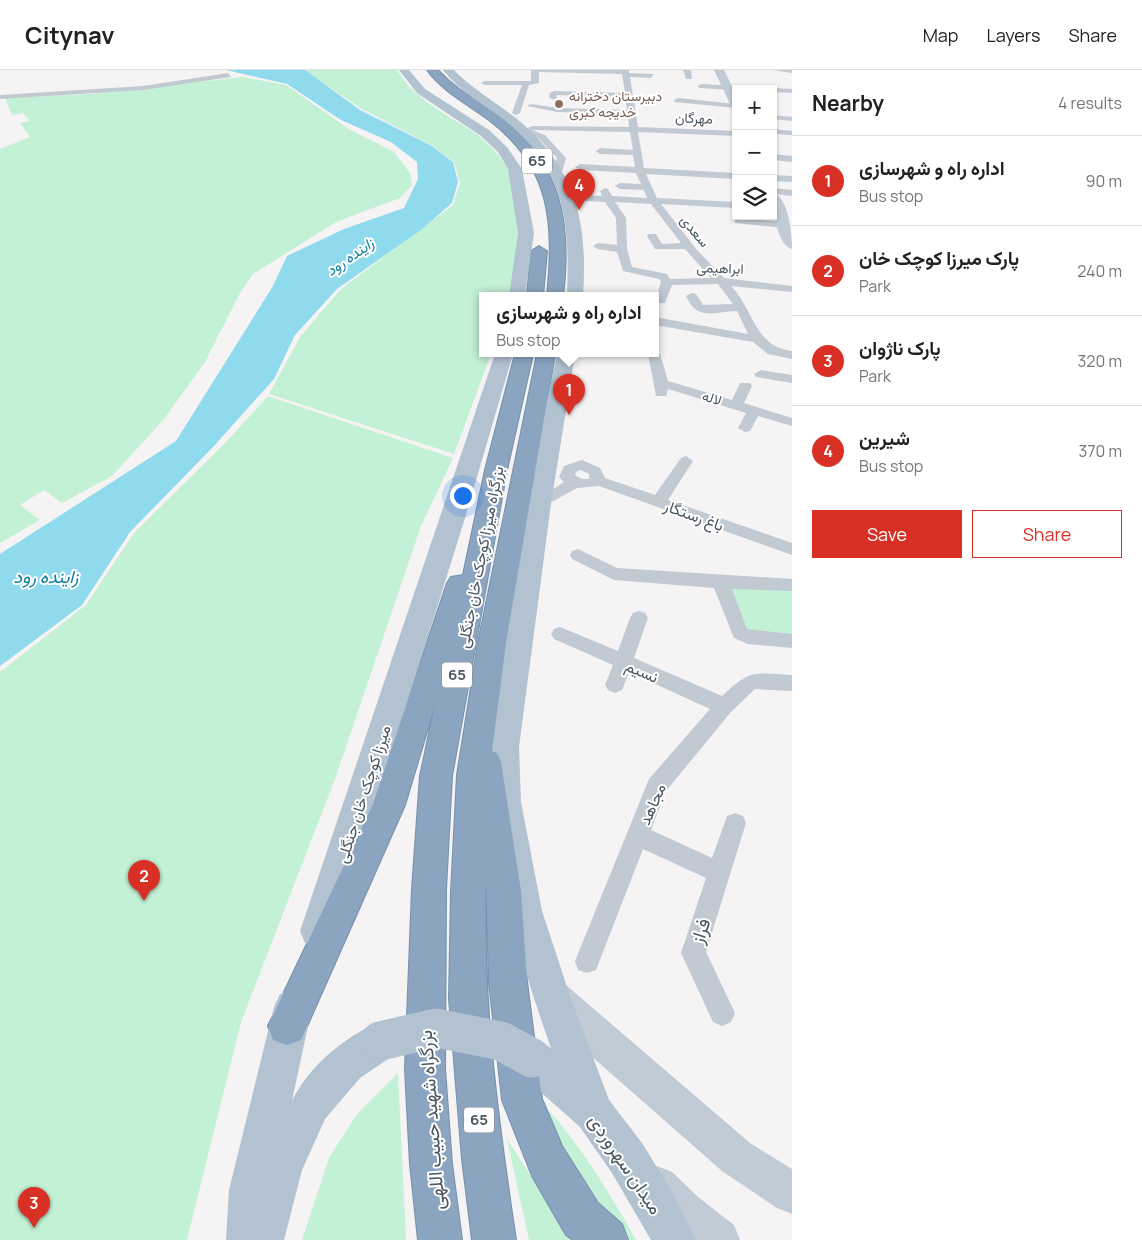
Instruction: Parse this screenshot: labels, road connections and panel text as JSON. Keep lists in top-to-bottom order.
{
  "streets": {
    "highway": ["65", "بزرگراه میرزا کوچک خان جنگلی", "بزرگراه شهید حبیب اللهی"],
    "main road": ["میرزا کوچک خان جنگلی", "میدان سهروردی"],
    "street": [
      "مهرگان",
      "سعدی",
      "ابراهیمی",
      "لاله",
      "باغ رستگار",
      "نسیم",
      "مجاهد",
      "فراز"
    ]
  },
  "crossings": [
    ["مهرگان", "سعدی"],
    ["سعدی", "ابراهیمی"],
    ["بزرگراه میرزا کوچک خان جنگلی", "بزرگراه شهید حبیب اللهی"],
    ["نسیم", "مجاهد"]
  ],
  "water": ["زاینده رود"],
  "places": ["دبیرستان دخترانه خدیجه کبری"],
  "page": {
    "header": "Citynav",
    "nav": ["Map", "Layers", "Share"],
    "heading": ["Nearby", "4 results"],
    "map_buttons": ["+", "−"],
    "list": [
      {
        "mark": "1",
        "name": "اداره راه و شهرسازی",
        "note": "Bus stop",
        "value": "90 m"
      },
      {
        "mark": "2",
        "name": "پارک میرزا کوچک خان",
        "note": "Park",
        "value": "240 m"
      },
      {
        "mark": "3",
        "name": "پارک ناژوان",
        "note": "Park",
        "value": "320 m"
      },
      {
        "mark": "4",
        "name": "شیرین",
        "note": "Bus stop",
        "value": "370 m"
      }
    ],
    "pins": [
      "4",
      "1",
      "2",
      "3"
    ],
    "popup": ["اداره راه و شهرسازی", "Bus stop"],
    "buttons": ["Save", "Share"]
  }
}
